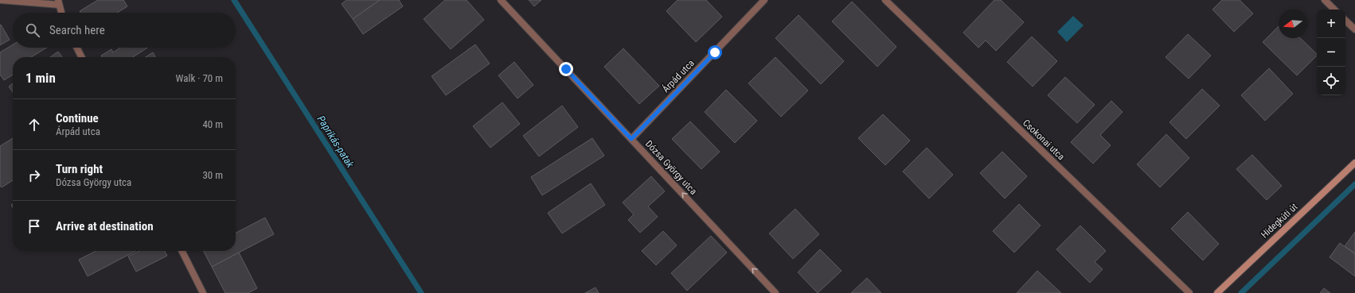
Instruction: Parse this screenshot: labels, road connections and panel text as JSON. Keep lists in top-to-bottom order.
{
  "streets": {
    "main road": ["Hidegkúti út"],
    "street": ["Árpád utca", "Csokonai utca", "Dózsa György utca"]
  },
  "crossings": [
    ["Árpád utca", "Dózsa György utca"]
  ],
  "one_way": ["Dózsa György utca"],
  "water": ["Paprikás-patak"],
  "north": "left",
  "page": {
    "map_buttons": ["+", "−"],
    "search": "Search here",
    "heading": ["1 min", "Walk · 70 m"],
    "list": [
      ["Continue", "Árpád utca", "40 m"],
      ["Turn right", "Dózsa György utca", "30 m"],
      "Arrive at destination"
    ]
  }
}
